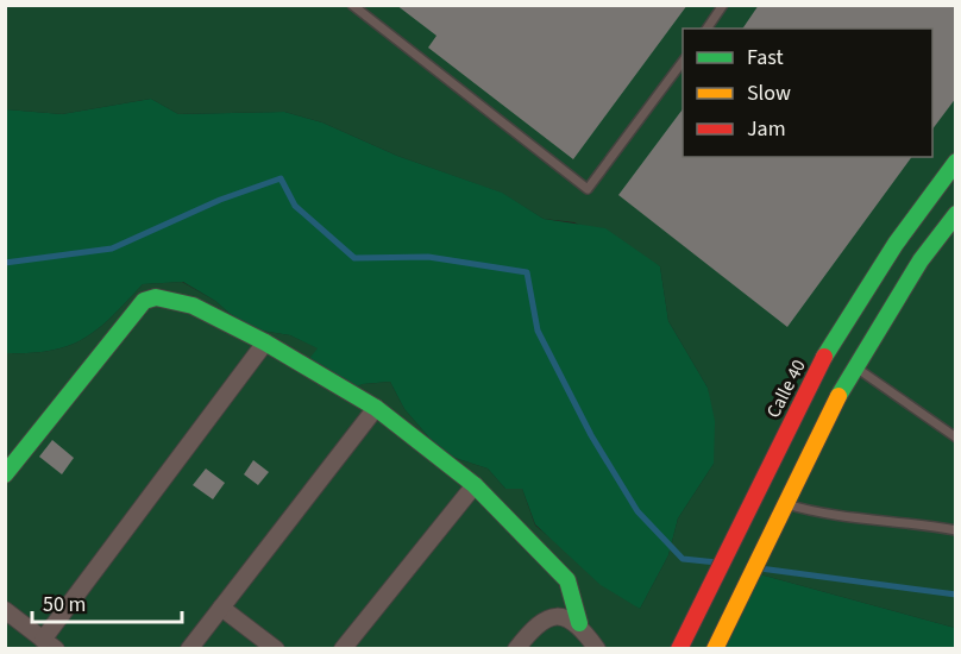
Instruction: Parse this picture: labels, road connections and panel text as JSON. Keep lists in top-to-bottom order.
{
  "streets": {
    "main road": ["Calle 40"]
  },
  "legend": ["Fast", "Slow", "Jam"],
  "scale_bar": "50 m"
}
